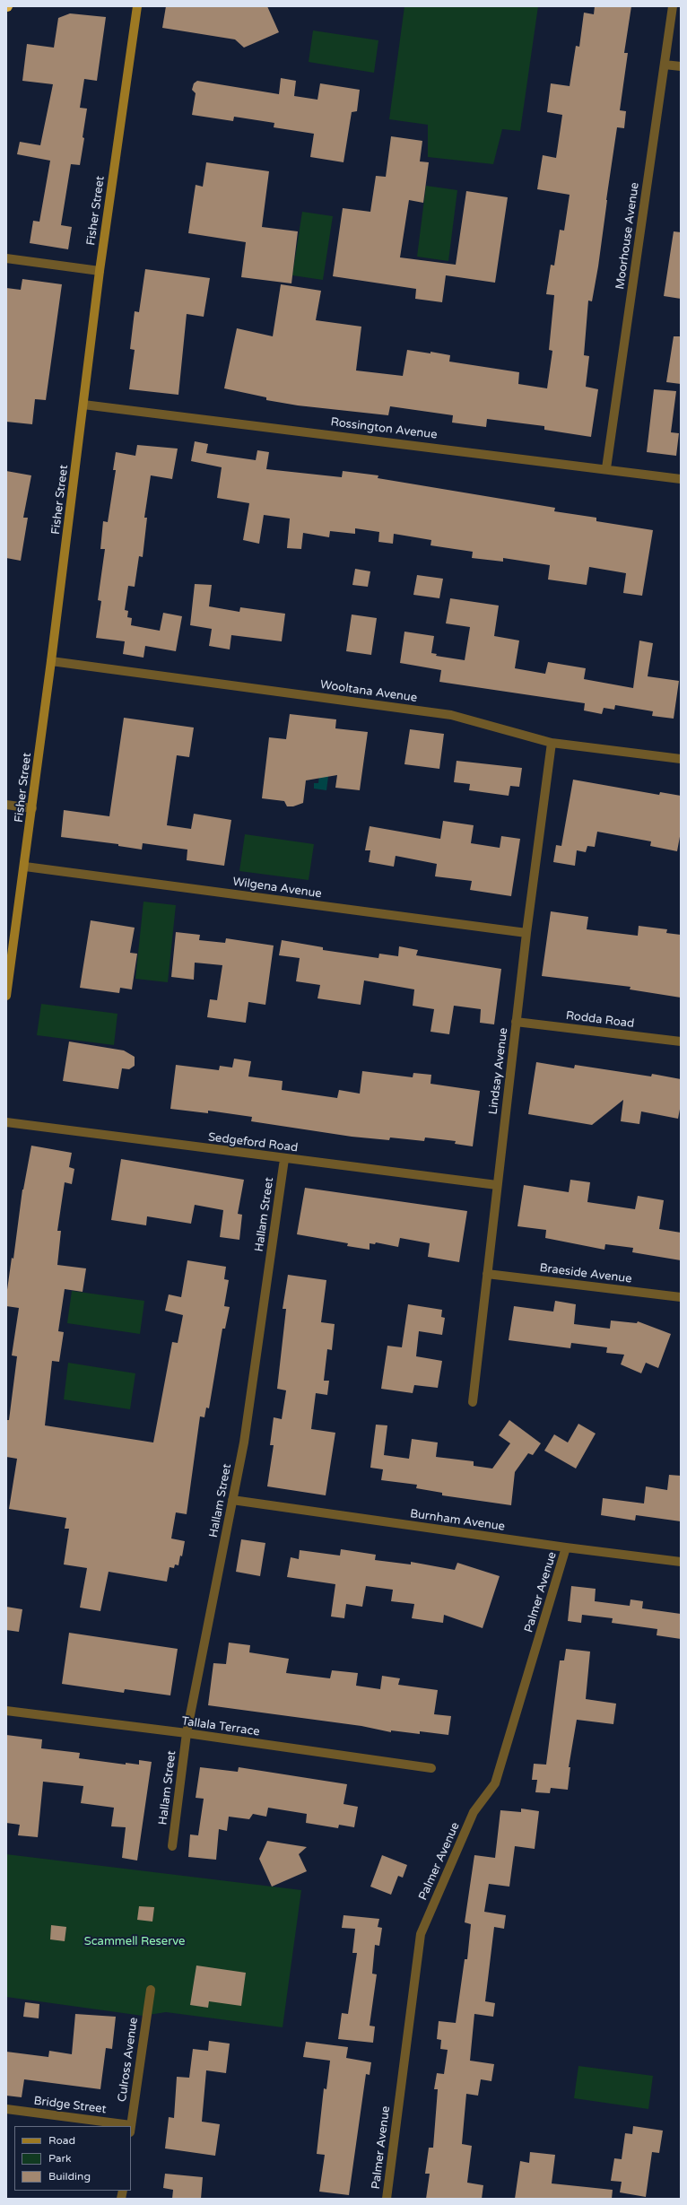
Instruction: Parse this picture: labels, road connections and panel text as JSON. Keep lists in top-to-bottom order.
{
  "streets": {
    "street": [
      "Fisher Street",
      "Moorhouse Avenue",
      "Rossington Avenue",
      "Wooltana Avenue",
      "Wilgena Avenue",
      "Rodda Road",
      "Lindsay Avenue",
      "Sedgeford Road",
      "Hallam Street",
      "Braeside Avenue",
      "Burnham Avenue",
      "Palmer Avenue",
      "Tallala Terrace",
      "Culross Avenue",
      "Bridge Street"
    ]
  },
  "crossings": [
    ["Fisher Street", "Rossington Avenue"],
    ["Fisher Street", "Wooltana Avenue"],
    ["Fisher Street", "Wilgena Avenue"],
    ["Moorhouse Avenue", "Rossington Avenue"],
    ["Wooltana Avenue", "Lindsay Avenue"],
    ["Wilgena Avenue", "Lindsay Avenue"],
    ["Rodda Road", "Lindsay Avenue"],
    ["Lindsay Avenue", "Sedgeford Road"],
    ["Lindsay Avenue", "Braeside Avenue"],
    ["Sedgeford Road", "Hallam Street"],
    ["Hallam Street", "Burnham Avenue"],
    ["Hallam Street", "Tallala Terrace"],
    ["Burnham Avenue", "Palmer Avenue"]
  ],
  "parks": ["Scammell Reserve"],
  "legend": ["Road", "Park", "Building"]
}
